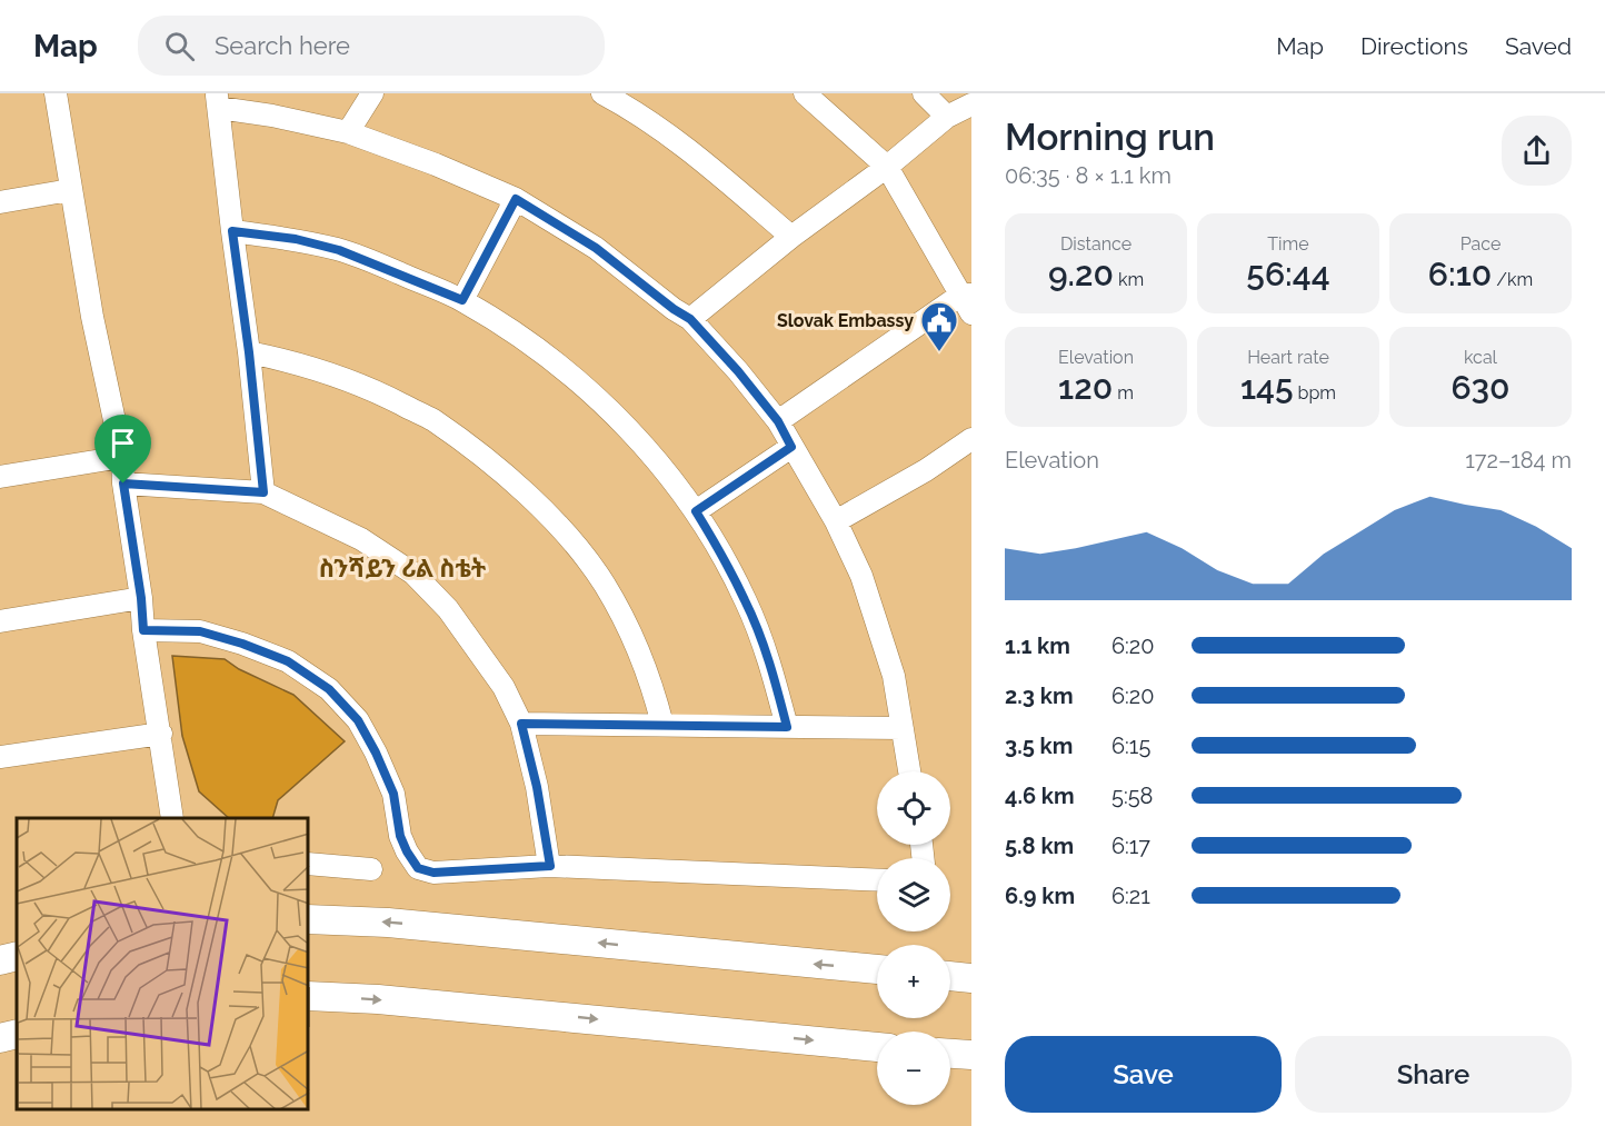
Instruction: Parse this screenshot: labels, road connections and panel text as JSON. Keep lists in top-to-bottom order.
{
  "districts": ["ስንሻይን ሪል ስቴት"],
  "places": {
    "public building": ["Slovak Embassy"]
  },
  "page": {
    "header": "Map",
    "search": "Search here",
    "nav": ["Map", "Directions", "Saved"],
    "heading": ["Morning run", "06:35 · 8 × 1.1 km"],
    "stats": [
      ["Distance", "9.20 km"],
      ["Time", "56:44"],
      ["Pace", "6:10 /km"],
      ["Elevation", "120 m"],
      ["Heart rate", "145 bpm"],
      ["kcal", "630"]
    ],
    "chart": ["Elevation", "172–184 m"],
    "list": [
      {
        "name": "1.1 km",
        "note": "6:20"
      },
      {
        "name": "2.3 km",
        "note": "6:20"
      },
      {
        "name": "3.5 km",
        "note": "6:15"
      },
      {
        "name": "4.6 km",
        "note": "5:58"
      },
      {
        "name": "5.8 km",
        "note": "6:17"
      },
      {
        "name": "6.9 km",
        "note": "6:21"
      }
    ],
    "map_buttons": ["+", "−"],
    "buttons": ["Save", "Share"]
  }
}
